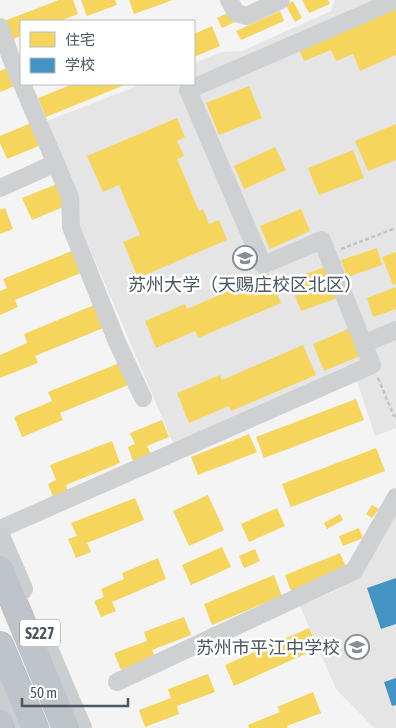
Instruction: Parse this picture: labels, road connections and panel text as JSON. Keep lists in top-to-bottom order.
{
  "streets": {
    "main road": ["S227"]
  },
  "places": {
    "school or university": ["苏州大学（天赐庄校区北区）", "苏州市平江中学校"]
  },
  "legend": ["住宅", "学校"],
  "scale_bar": "50 m"
}
